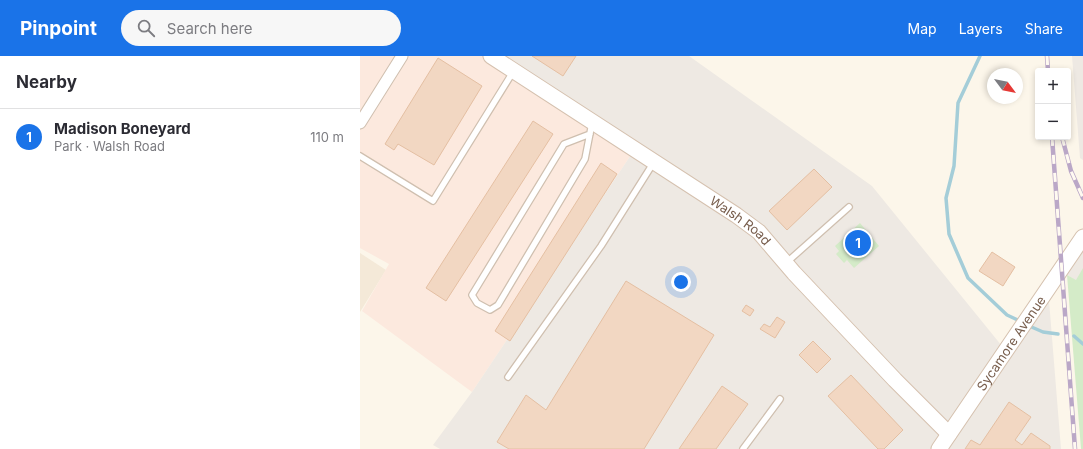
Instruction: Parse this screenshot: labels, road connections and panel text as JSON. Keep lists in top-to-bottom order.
{
  "streets": {
    "street": ["Walsh Road", "Sycamore Avenue"]
  },
  "crossings": [
    ["Walsh Road", "Sycamore Avenue"]
  ],
  "north": "bottom right",
  "page": {
    "header": "Pinpoint",
    "search": "Search here",
    "nav": ["Map", "Layers", "Share"],
    "heading": "Nearby",
    "map_buttons": ["+", "−"],
    "list": [
      {
        "mark": "1",
        "name": "Madison Boneyard",
        "note": "Park · Walsh Road",
        "value": "110 m"
      }
    ],
    "pins": "1"
  }
}
